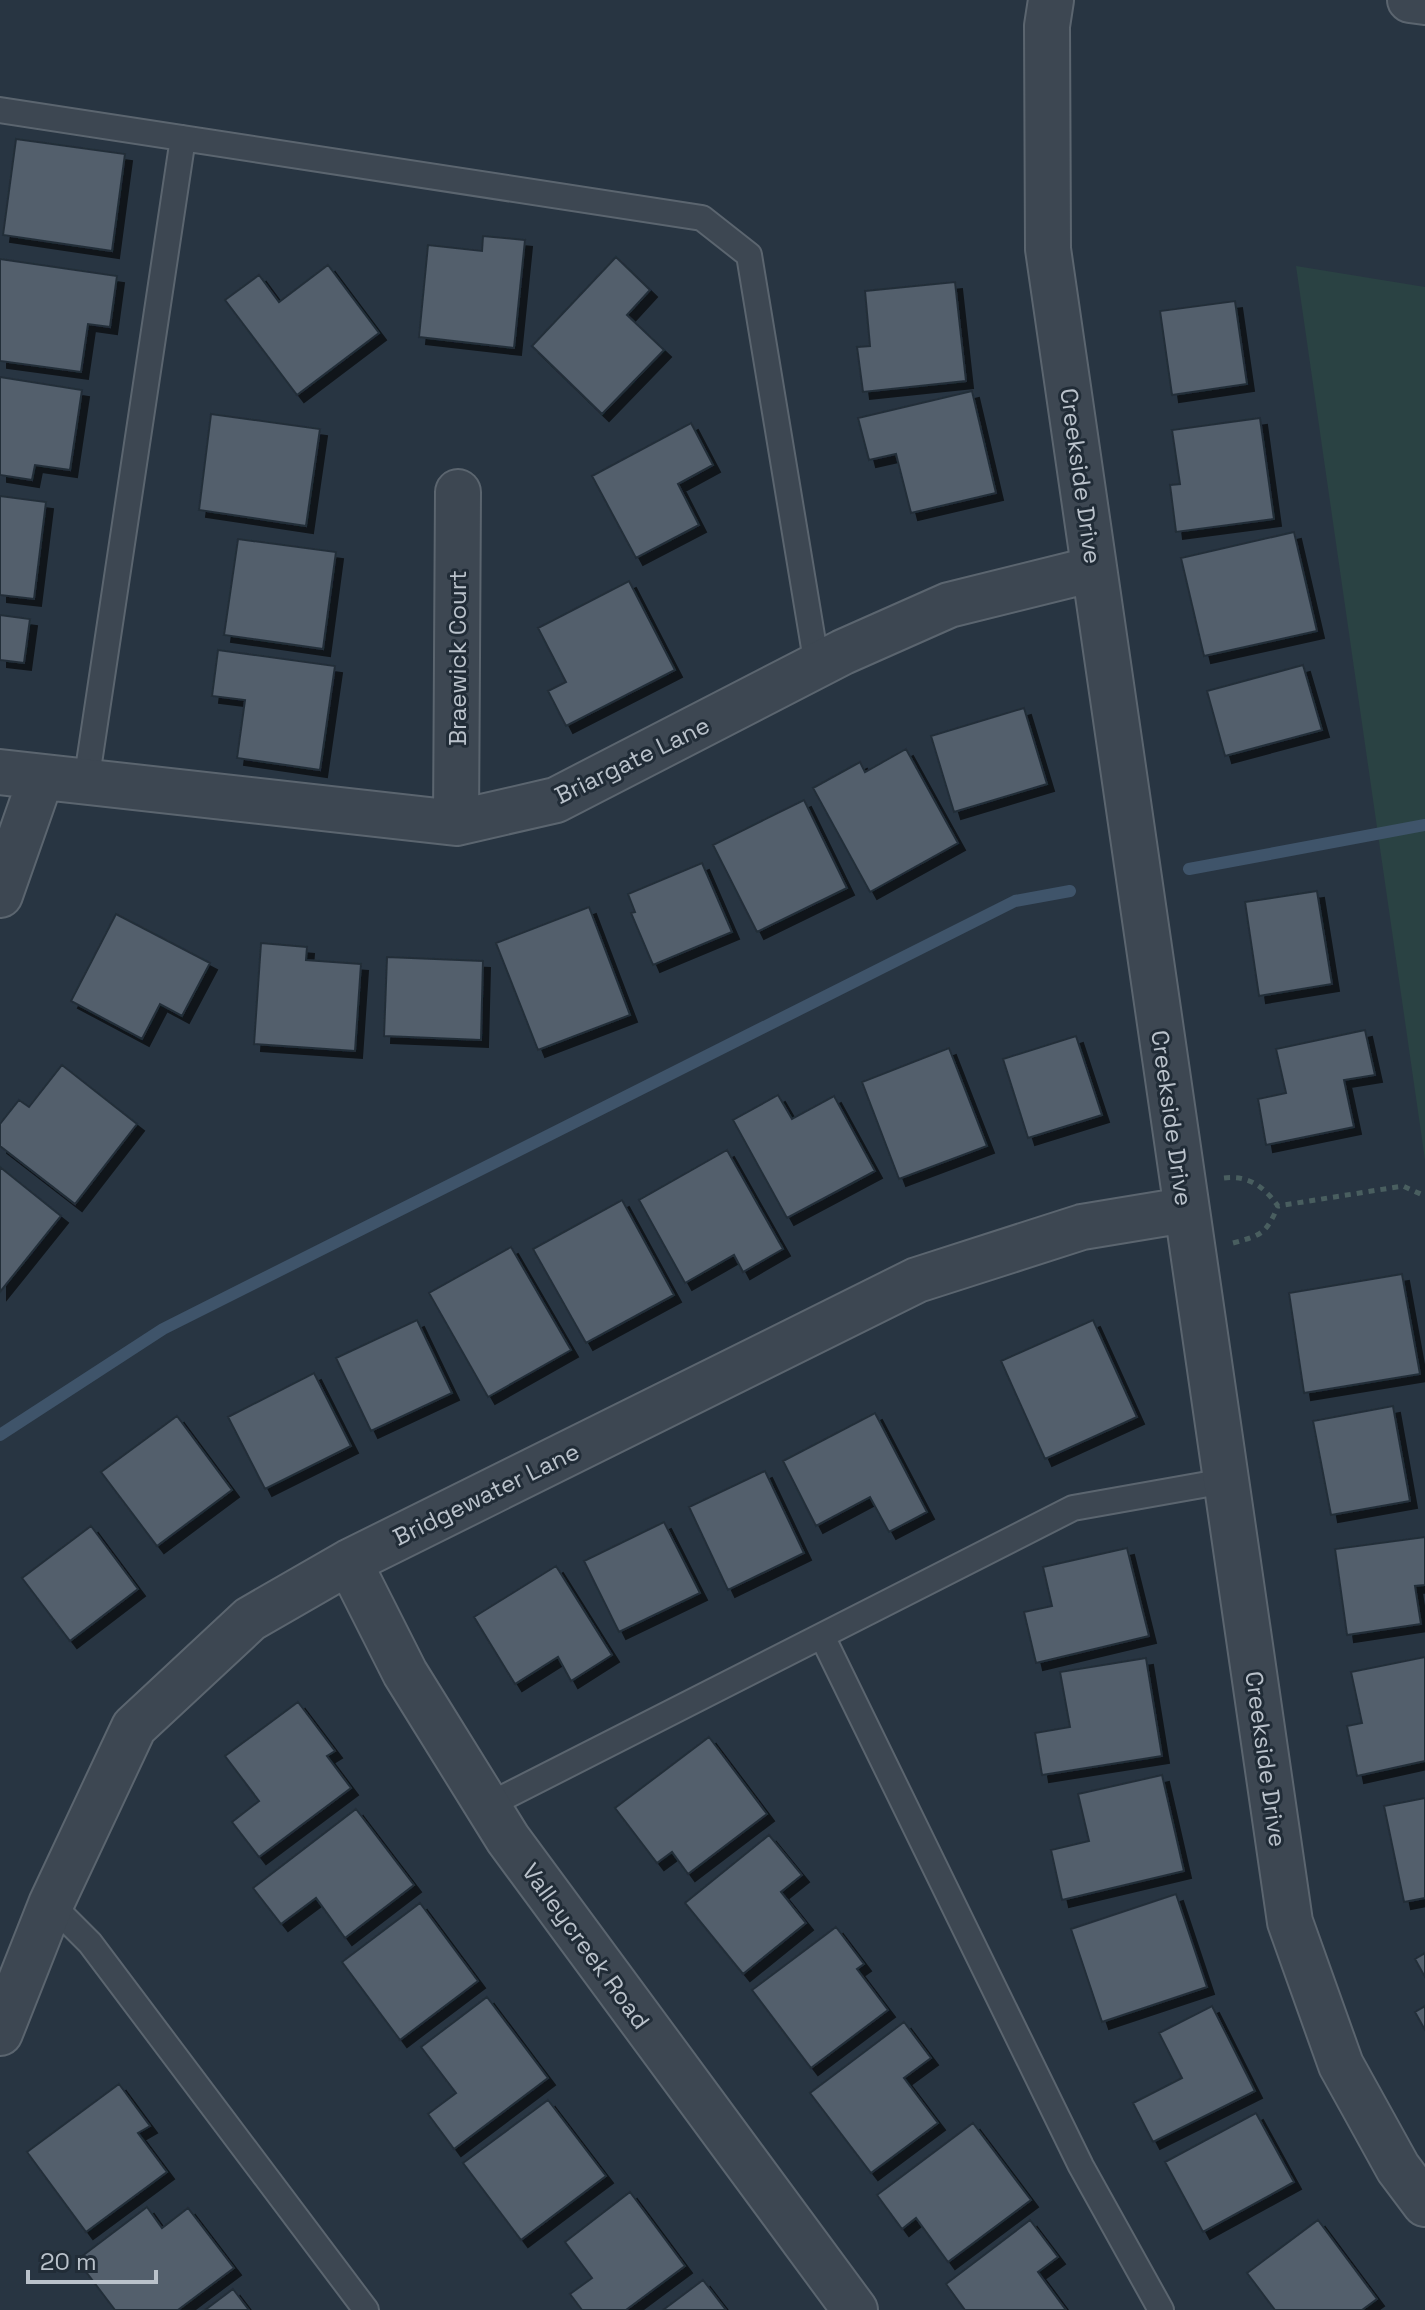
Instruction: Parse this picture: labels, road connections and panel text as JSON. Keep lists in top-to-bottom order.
{
  "streets": {
    "street": [
      "Creekside Drive",
      "Braewick Court",
      "Briargate Lane",
      "Bridgewater Lane",
      "Valleycreek Road"
    ]
  },
  "crossings": [
    ["Creekside Drive", "Briargate Lane"],
    ["Creekside Drive", "Bridgewater Lane"],
    ["Braewick Court", "Briargate Lane"],
    ["Bridgewater Lane", "Valleycreek Road"]
  ],
  "scale_bar": "20 m"
}
